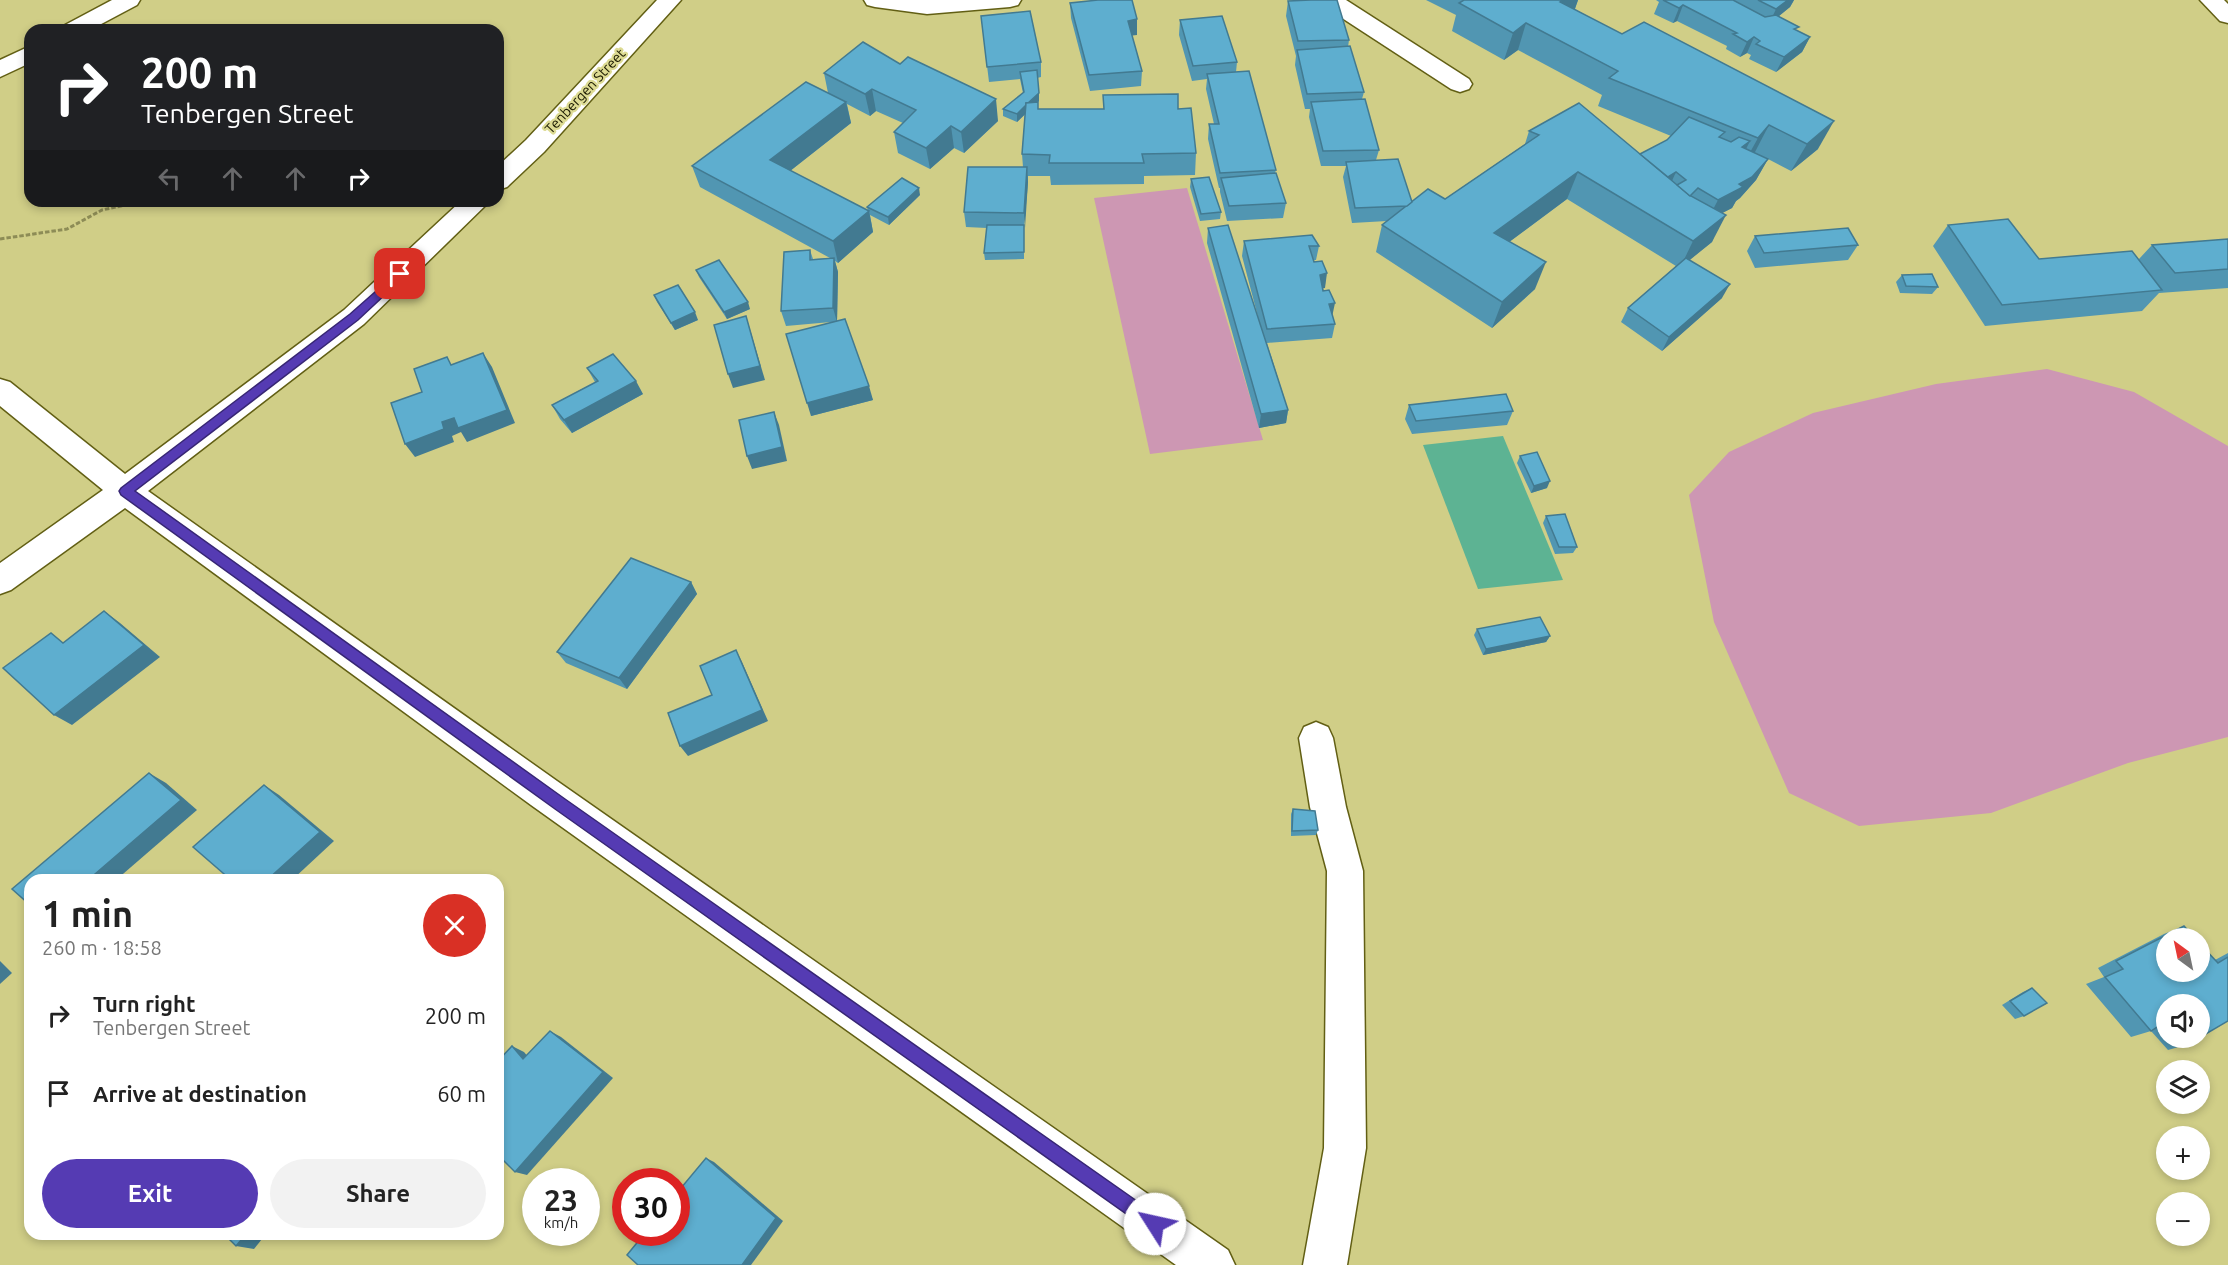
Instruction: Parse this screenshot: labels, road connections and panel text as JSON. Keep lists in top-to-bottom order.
{
  "streets": {
    "street": ["Tenbergen Street"]
  },
  "north": "top left",
  "page": {
    "turn": ["200 m", "Tenbergen Street"],
    "heading": ["1 min", "260 m · 18:58"],
    "map_buttons": ["+", "−"],
    "list": [
      {
        "name": "Turn right",
        "note": "Tenbergen Street",
        "value": "200 m"
      },
      {
        "name": "Arrive at destination",
        "value": "60 m"
      }
    ],
    "buttons": ["Exit", "Share"],
    "speed": "23 km/h",
    "limit": "30"
  }
}
